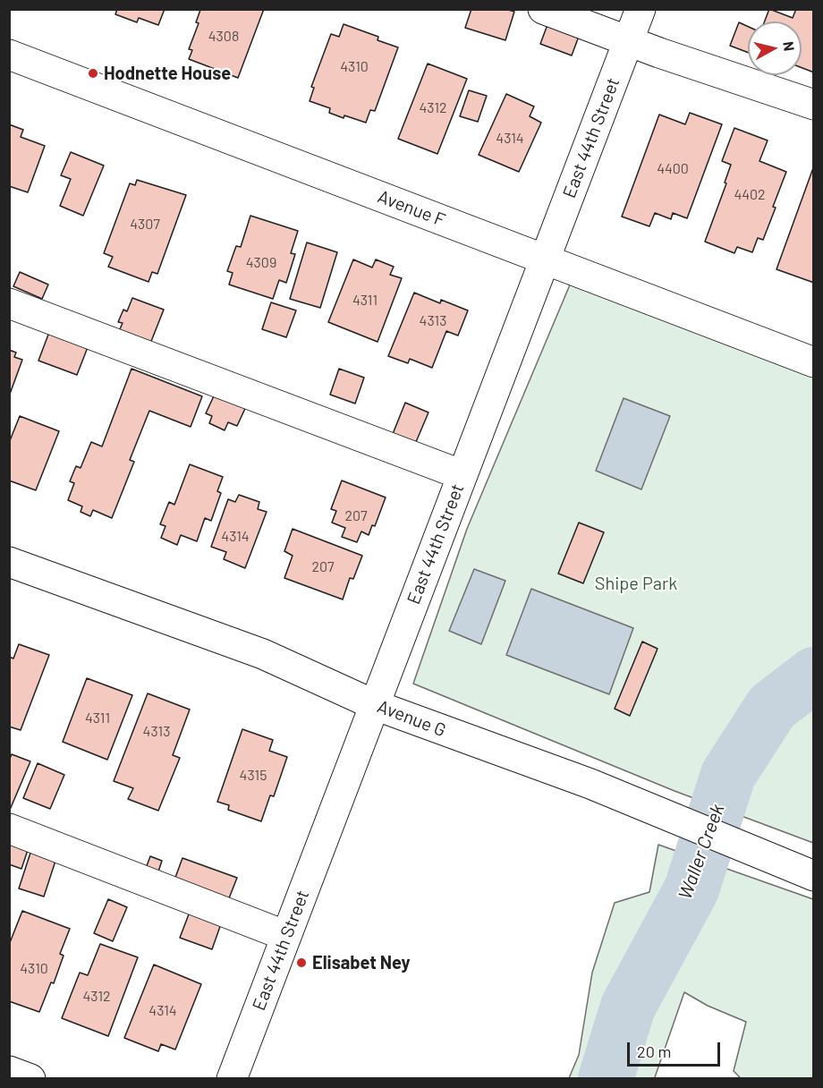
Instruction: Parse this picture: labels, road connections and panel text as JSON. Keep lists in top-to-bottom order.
{
  "streets": {
    "street": ["East 44th Street", "Avenue F", "Avenue G"]
  },
  "crossings": [
    ["East 44th Street", "Avenue F"],
    ["East 44th Street", "Avenue G"]
  ],
  "water": ["Waller Creek"],
  "parks": ["Shipe Park"],
  "places": ["Hodnette House", "Elisabet Ney"],
  "house_numbers": [
    "4308",
    "4310",
    "4312",
    "4314",
    "4400",
    "4402",
    "4307",
    "4309",
    "4311",
    "4313",
    "207",
    "4314",
    "207",
    "4311",
    "4313",
    "4315",
    "4310",
    "4312",
    "4314"
  ],
  "scale_bar": "20 m",
  "north": "right"
}
